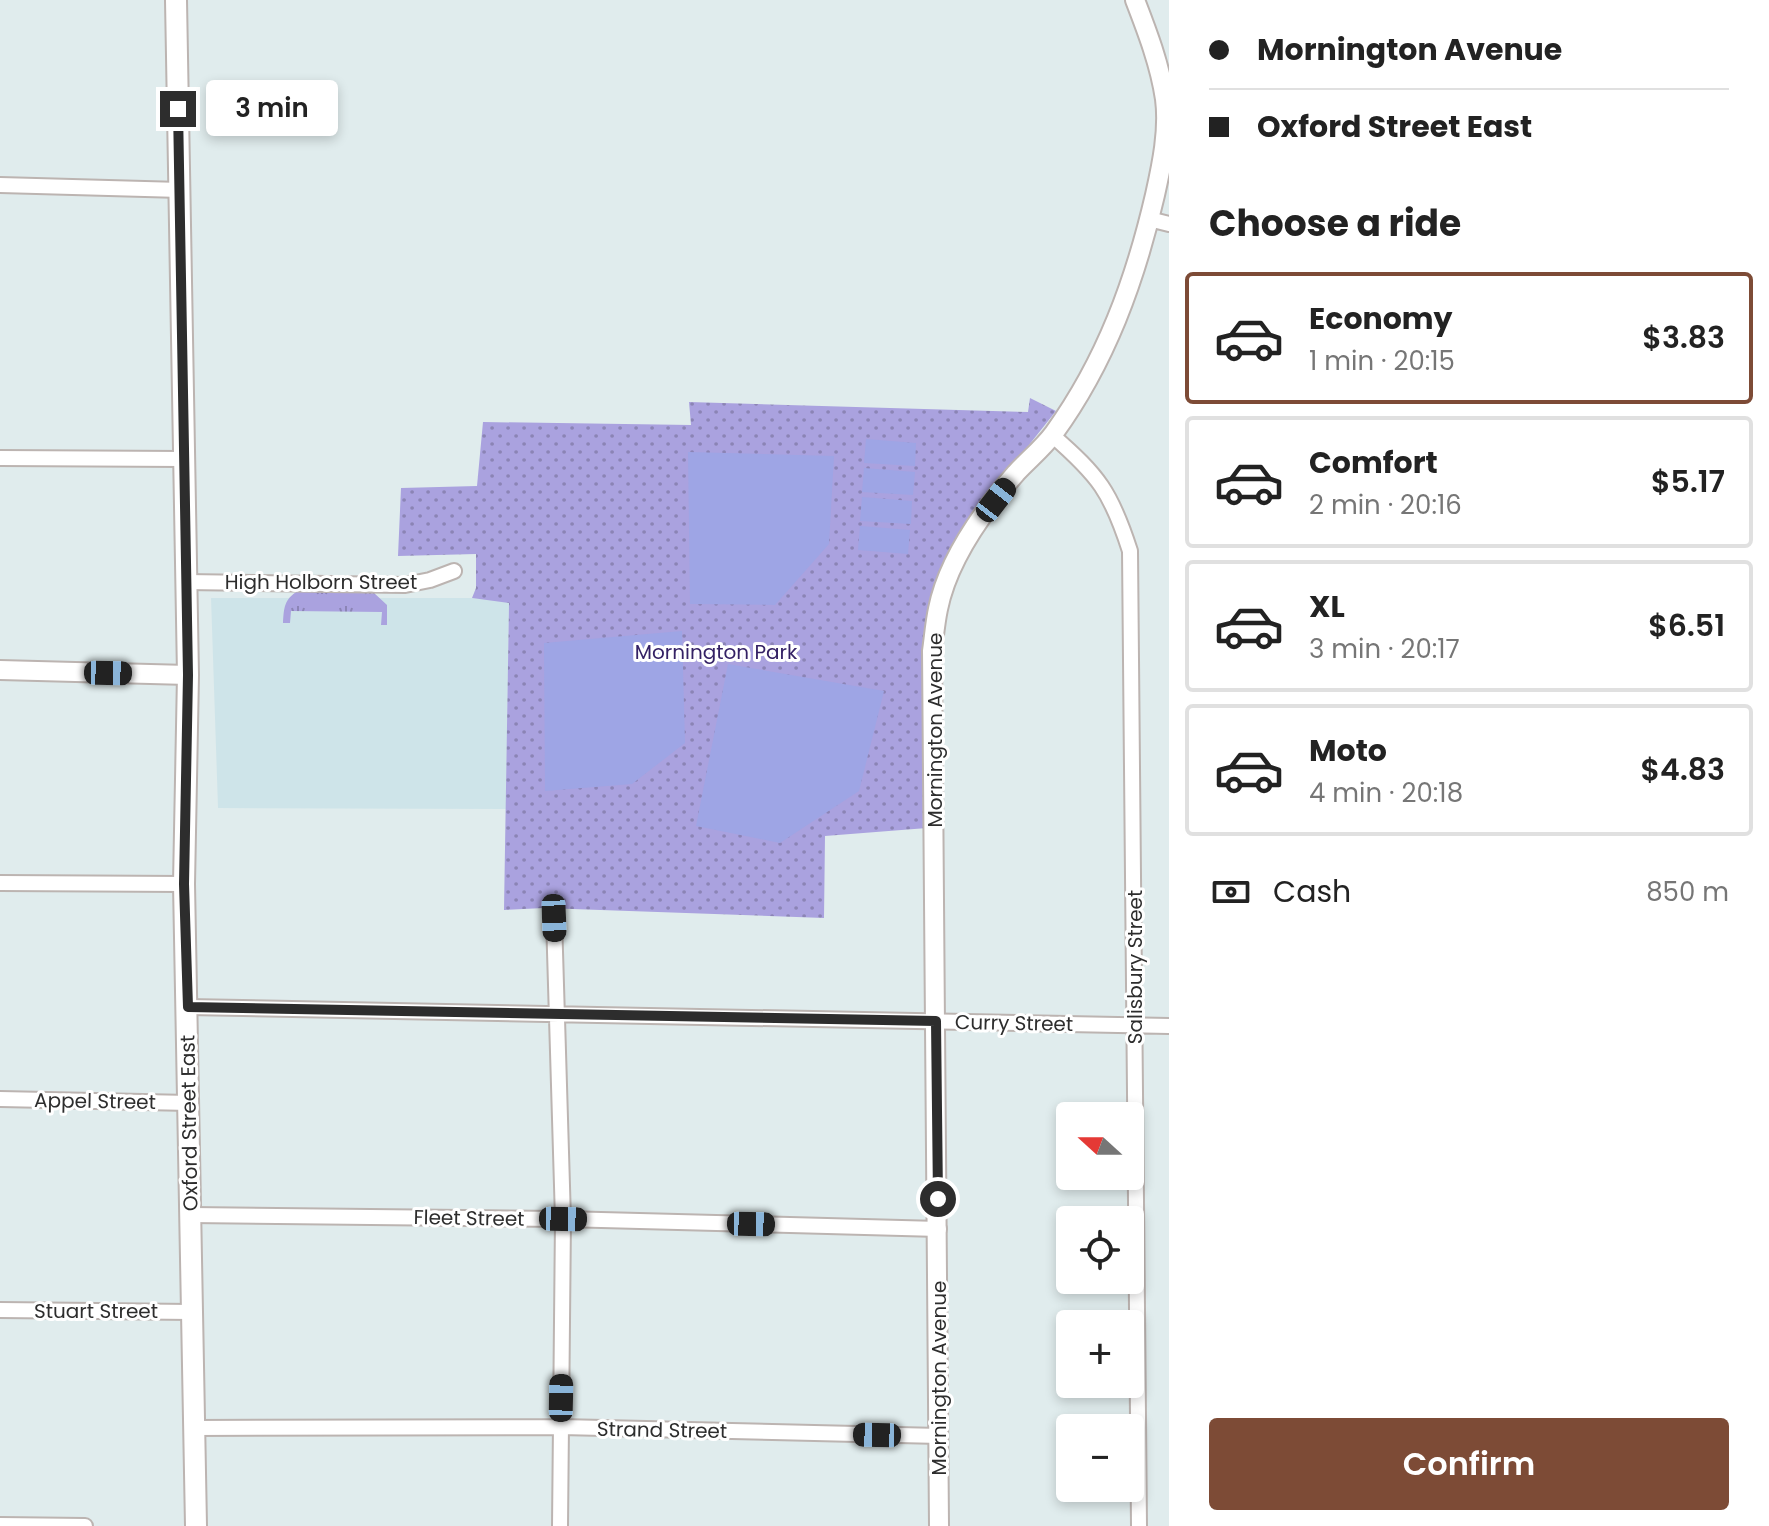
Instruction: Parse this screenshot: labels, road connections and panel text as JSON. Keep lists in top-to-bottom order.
{
  "streets": {
    "main road": ["Oxford Street East"],
    "street": [
      "High Holborn Street",
      "Mornington Avenue",
      "Salisbury Street",
      "Curry Street",
      "Appel Street",
      "Fleet Street",
      "Stuart Street",
      "Strand Street"
    ]
  },
  "crossings": [
    ["High Holborn Street", "Oxford Street East"],
    ["Mornington Avenue", "Salisbury Street"],
    ["Mornington Avenue", "Curry Street"],
    ["Mornington Avenue", "Fleet Street"],
    ["Mornington Avenue", "Strand Street"],
    ["Salisbury Street", "Curry Street"],
    ["Curry Street", "Oxford Street East"],
    ["Appel Street", "Oxford Street East"],
    ["Oxford Street East", "Fleet Street"],
    ["Oxford Street East", "Stuart Street"],
    ["Oxford Street East", "Strand Street"]
  ],
  "parks": ["Mornington Park"],
  "north": "left",
  "page": {
    "banner": ["Mornington Avenue", "Oxford Street East"],
    "bubble": "3 min",
    "heading": "Choose a ride",
    "list": [
      {
        "name": "Economy",
        "note": "1 min · 20:15",
        "value": "$3.83"
      },
      {
        "name": "Comfort",
        "note": "2 min · 20:16",
        "value": "$5.17"
      },
      {
        "name": "XL",
        "note": "3 min · 20:17",
        "value": "$6.51"
      },
      {
        "name": "Moto",
        "note": "4 min · 20:18",
        "value": "$4.83"
      }
    ],
    "pay": ["Cash", "850 m"],
    "map_buttons": ["+", "−"],
    "buttons": "Confirm"
  }
}
